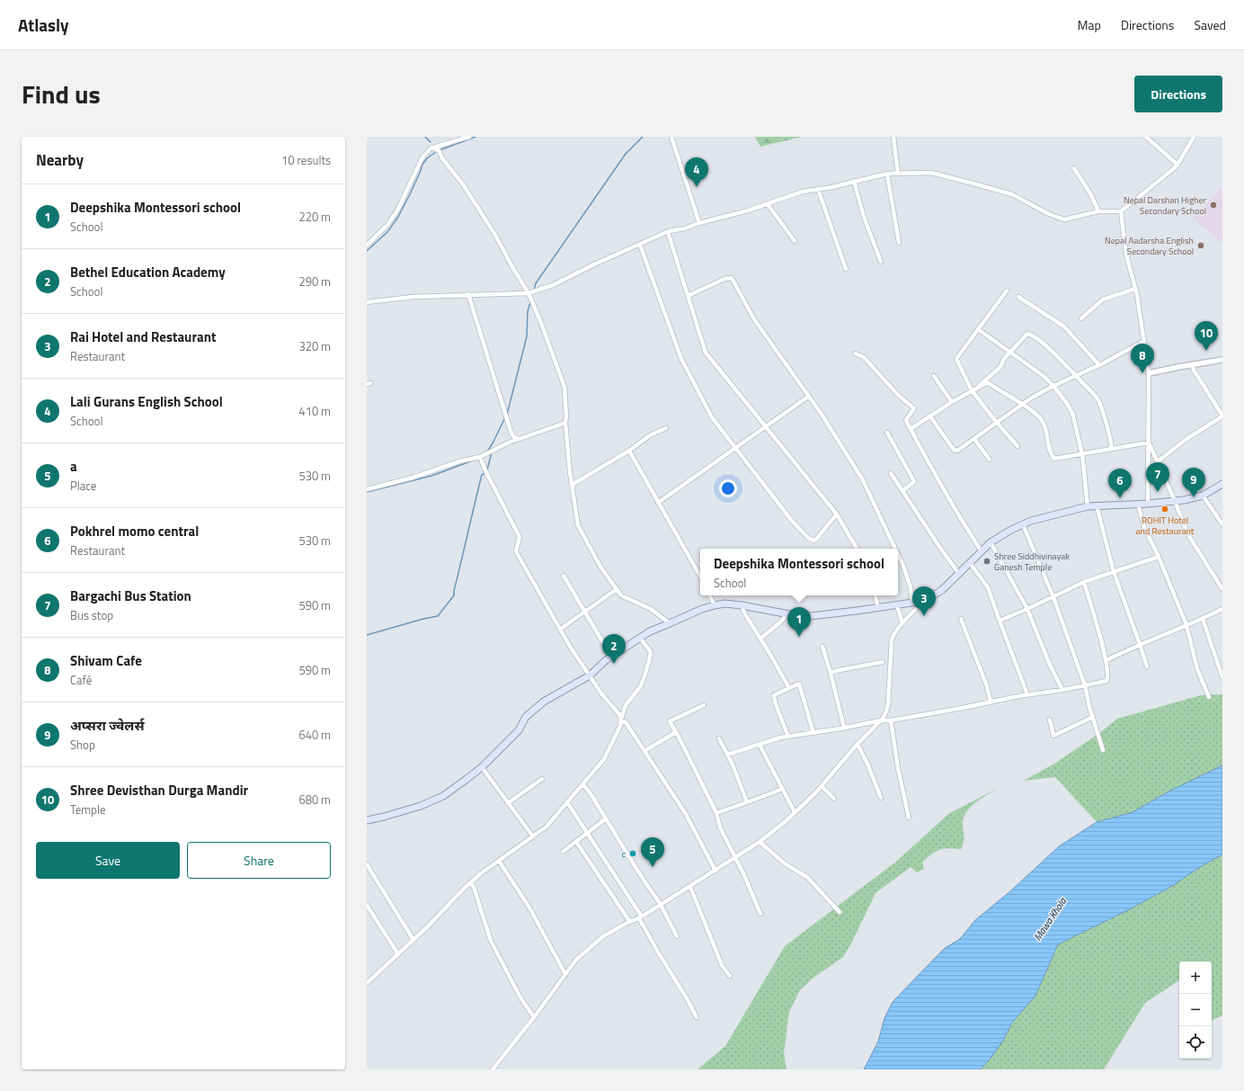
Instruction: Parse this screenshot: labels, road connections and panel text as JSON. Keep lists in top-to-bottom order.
{
  "water": ["Mawa Khola"],
  "places": [
    "Nepal Darshan Higher Secondary School",
    "Nepal Aadarsha English Secondary School",
    "ROHIT Hotel and Restaurant",
    "Shree Siddhivinayak Ganesh Temple",
    "c"
  ],
  "page": {
    "header": "Atlasly",
    "nav": ["Map", "Directions", "Saved"],
    "title": "Find us",
    "buttons": [
      "Directions",
      ["Save", "Share"]
    ],
    "heading": ["Nearby", "10 results"],
    "pins": [
      "4",
      "10",
      "8",
      "7",
      "9",
      "6",
      "3",
      "1",
      "2",
      "5"
    ],
    "list": [
      {
        "mark": "1",
        "name": "Deepshika Montessori school",
        "note": "School",
        "value": "220 m"
      },
      {
        "mark": "2",
        "name": "Bethel Education Academy",
        "note": "School",
        "value": "290 m"
      },
      {
        "mark": "3",
        "name": "Rai Hotel and Restaurant",
        "note": "Restaurant",
        "value": "320 m"
      },
      {
        "mark": "4",
        "name": "Lali Gurans English School",
        "note": "School",
        "value": "410 m"
      },
      {
        "mark": "5",
        "name": "a",
        "note": "Place",
        "value": "530 m"
      },
      {
        "mark": "6",
        "name": "Pokhrel momo central",
        "note": "Restaurant",
        "value": "530 m"
      },
      {
        "mark": "7",
        "name": "Bargachi Bus Station",
        "note": "Bus stop",
        "value": "590 m"
      },
      {
        "mark": "8",
        "name": "Shivam Cafe",
        "note": "Café",
        "value": "590 m"
      },
      {
        "mark": "9",
        "name": "अप्सरा ज्वेलर्स",
        "note": "Shop",
        "value": "640 m"
      },
      {
        "mark": "10",
        "name": "Shree Devisthan Durga Mandir",
        "note": "Temple",
        "value": "680 m"
      }
    ],
    "popup": ["Deepshika Montessori school", "School"],
    "map_buttons": ["+", "−"]
  }
}
